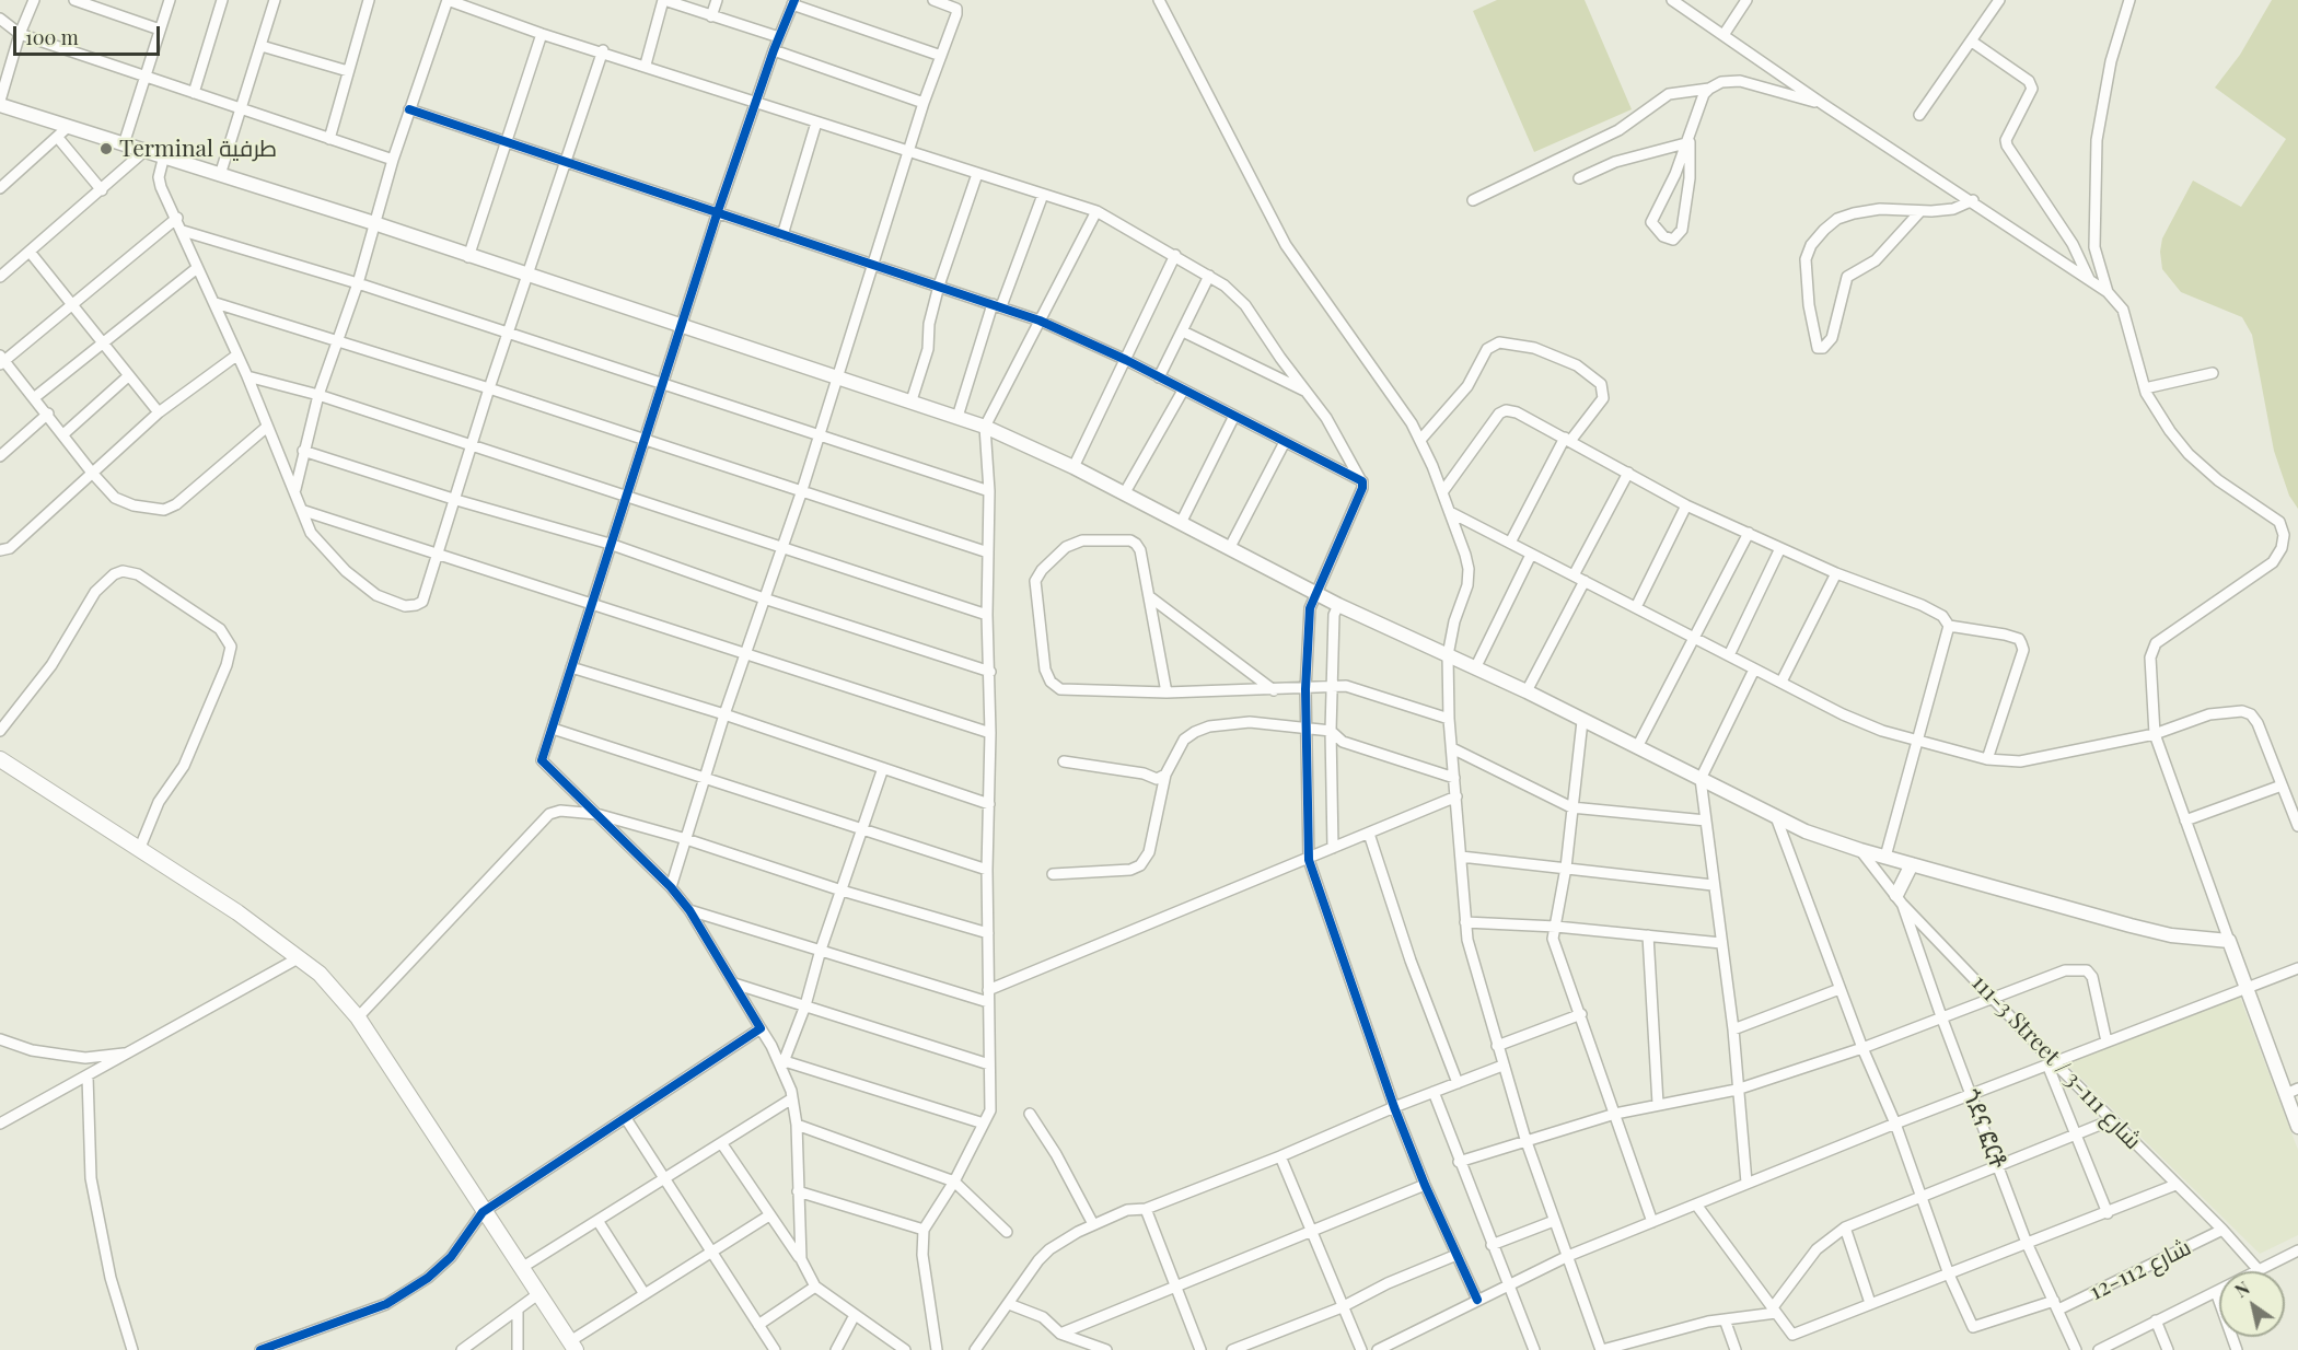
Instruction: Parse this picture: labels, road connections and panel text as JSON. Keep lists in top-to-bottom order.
{
  "streets": {
    "street": ["111-3 Street / شارع 111-3", "ጎደና ፎርቶ", "شارع 112-12"]
  },
  "crossings": [
    ["111-3 Street / شارع 111-3", "ጎደና ፎርቶ"],
    ["111-3 Street / شارع 111-3", "شارع 112-12"],
    ["ጎደና ፎርቶ", "شارع 112-12"]
  ],
  "places": ["Terminal طرفية"],
  "scale_bar": "100 m",
  "north": "top left"
}
